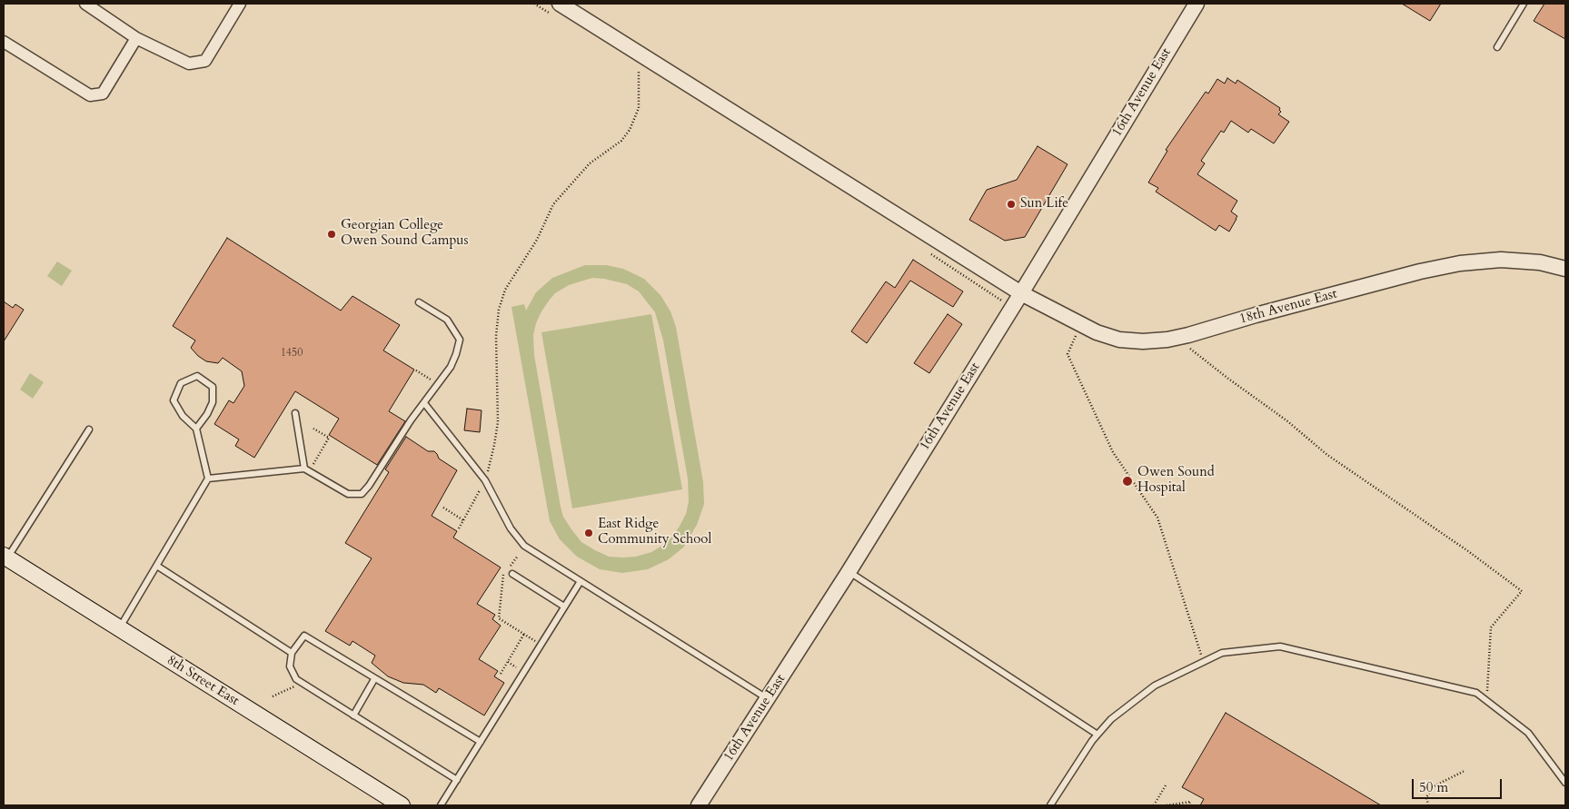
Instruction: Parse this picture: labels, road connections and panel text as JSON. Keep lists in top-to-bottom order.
{
  "streets": {
    "main road": ["8th Street East"],
    "street": ["16th Avenue East", "18th Avenue East"]
  },
  "crossings": [
    ["16th Avenue East", "18th Avenue East"]
  ],
  "places": [
    "Sun Life",
    "Georgian College Owen Sound Campus",
    "Owen Sound Hospital",
    "East Ridge Community School"
  ],
  "house_numbers": ["1450"],
  "scale_bar": "50 m"
}
